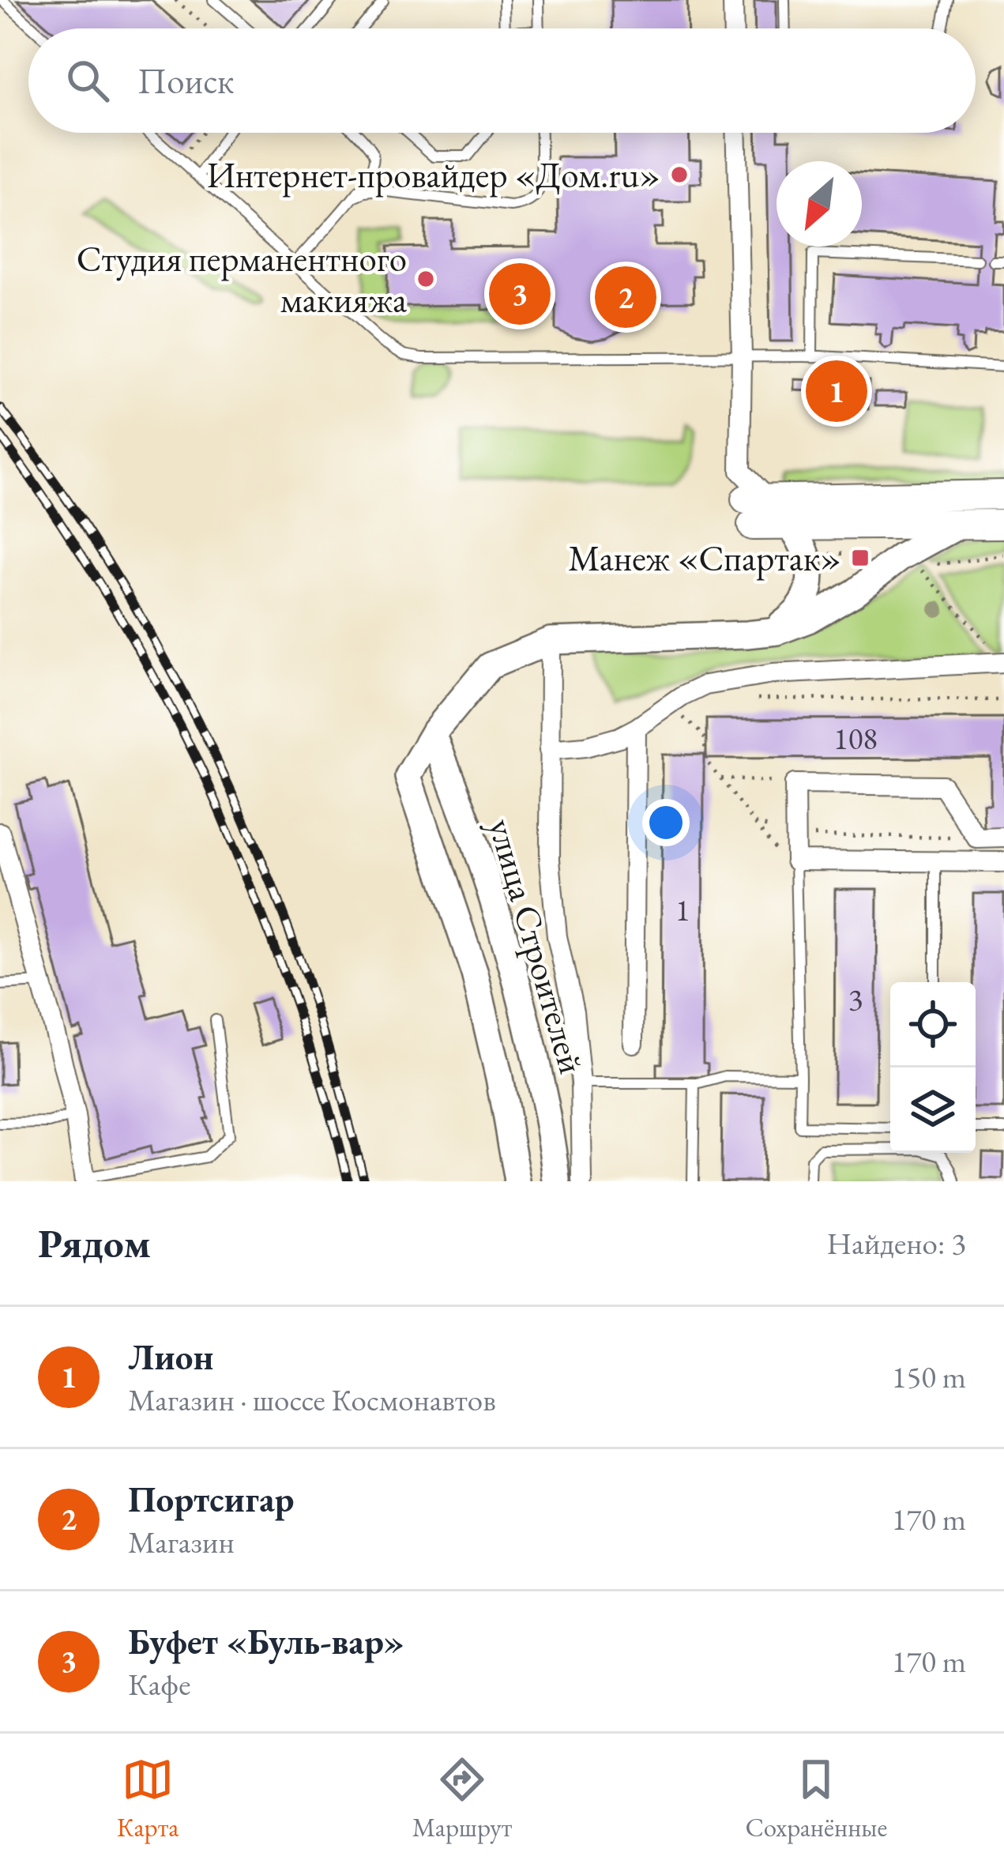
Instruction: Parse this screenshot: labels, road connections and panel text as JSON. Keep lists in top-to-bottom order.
{
  "streets": {
    "main road": ["улица Строителей"]
  },
  "places": {
    "other": ["Интернет-провайдер «Дом.ru»", "Студия перманентного макияжа"],
    "transit": ["Манеж «Спартак»"]
  },
  "house_numbers": ["108", "1", "3"],
  "north": "bottom left",
  "page": {
    "search": "Поиск",
    "pins": ["3", "2", "1"],
    "heading": ["Рядом", "Найдено: 3"],
    "list": [
      {
        "mark": "1",
        "name": "Лион",
        "note": "Магазин · шоссе Космонавтов",
        "value": "150 m"
      },
      {
        "mark": "2",
        "name": "Портсигар",
        "note": "Магазин",
        "value": "170 m"
      },
      {
        "mark": "3",
        "name": "Буфет «Буль-вар»",
        "note": "Кафе",
        "value": "170 m"
      }
    ],
    "nav": ["Карта", "Маршрут", "Сохранённые"]
  }
}
